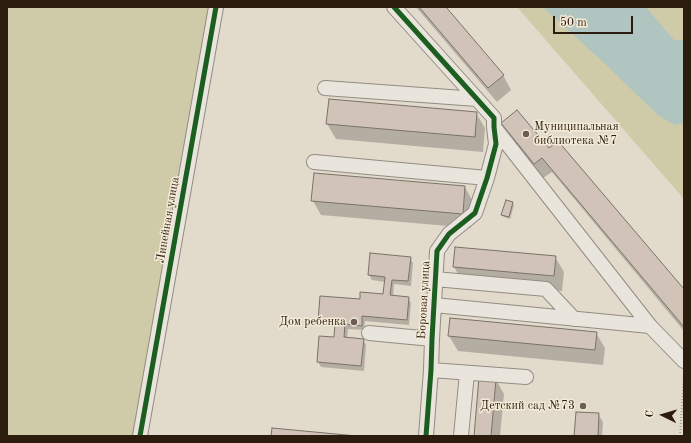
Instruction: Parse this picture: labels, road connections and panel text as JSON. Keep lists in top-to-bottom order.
{
  "streets": {
    "street": ["Линейная улица", "Боровая улица"]
  },
  "places": ["Муниципальная библиотека №7", "Дом ребенка", "Детский сад №73"],
  "scale_bar": "50 m",
  "north": "left"
}
